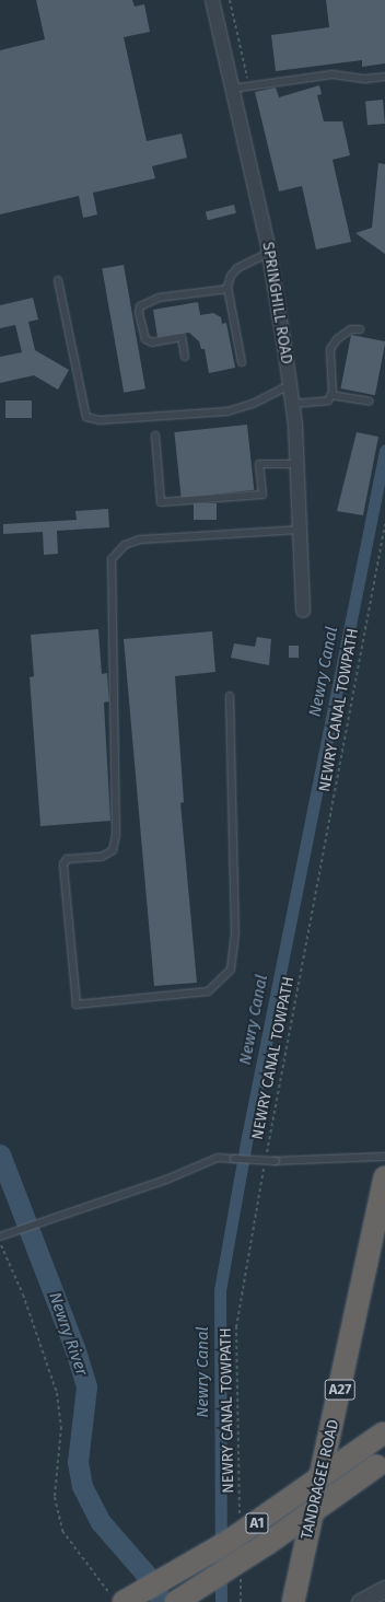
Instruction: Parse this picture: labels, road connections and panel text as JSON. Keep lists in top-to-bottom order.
{
  "streets": {
    "highway": ["A27", "TANDRAGEE ROAD", "A1"],
    "street": ["SPRINGHILL ROAD"],
    "path": ["NEWRY CANAL TOWPATH"]
  },
  "water": ["Newry Canal", "Newry River"]
}
